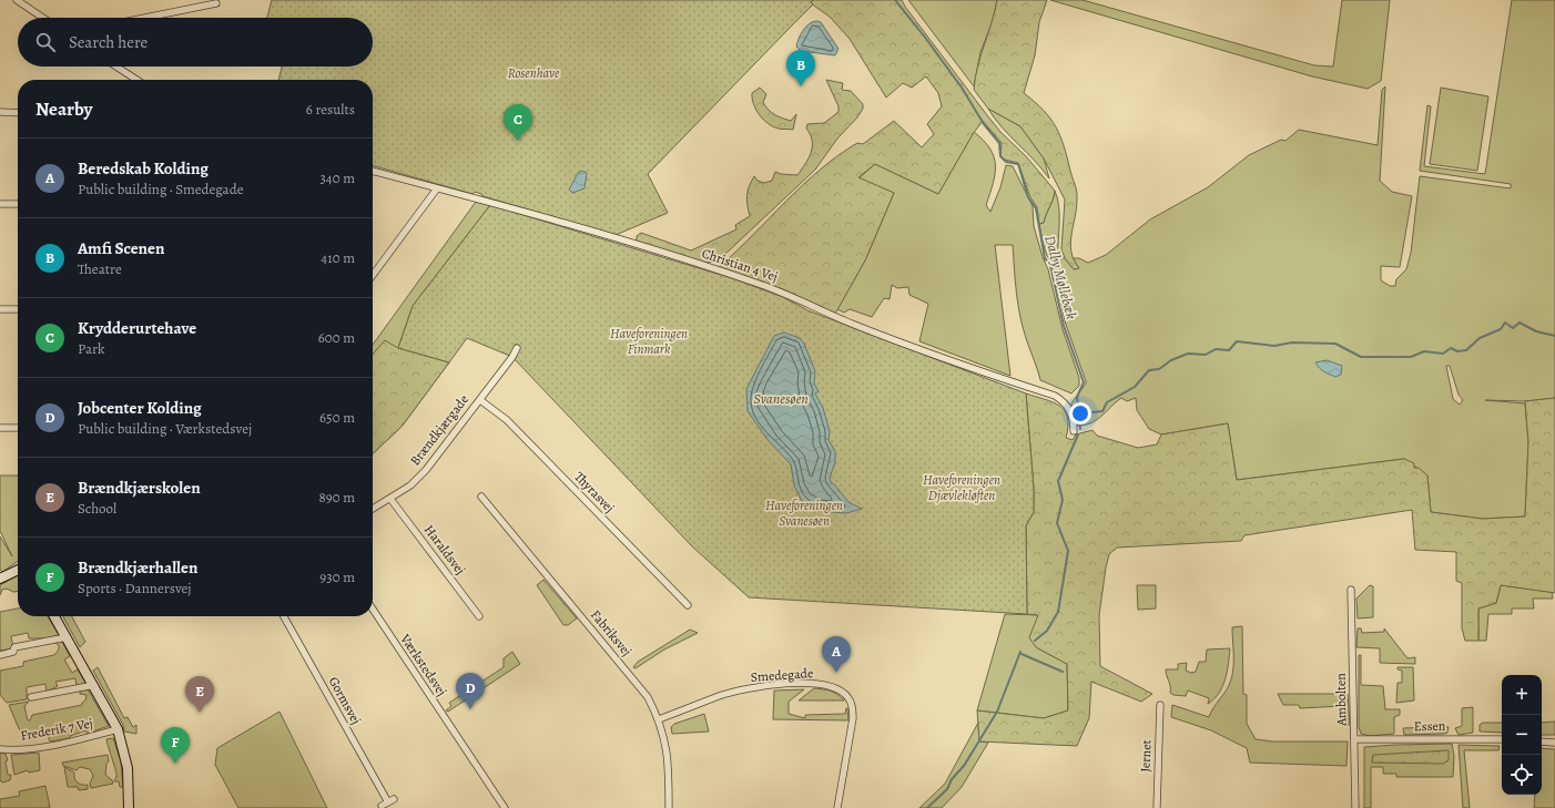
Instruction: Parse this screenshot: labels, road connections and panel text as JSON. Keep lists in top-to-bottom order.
{
  "streets": {
    "street": [
      "Christian 4 Vej",
      "Brændkjærgade",
      "Thyrasvej",
      "Haraldsvej",
      "Fabriksvej",
      "Værkstedsvej",
      "Smedegade",
      "Ambolten",
      "Gormsvej",
      "Essen",
      "Frederik 7 Vej",
      "Jernet"
    ]
  },
  "crossings": [
    ["Brændkjærgade", "Thyrasvej"],
    ["Brændkjærgade", "Haraldsvej"],
    ["Fabriksvej", "Smedegade"],
    ["Ambolten", "Essen"]
  ],
  "water": ["Dalby Møllebæk", "Svanesøen"],
  "parks": [
    "Rosenhave",
    "Haveforeningen Finmark",
    "Haveforeningen Djævlekløften",
    "Haveforeningen Svanesøen"
  ],
  "page": {
    "search": "Search here",
    "pins": [
      "B",
      "C",
      "A",
      "D",
      "E",
      "F"
    ],
    "heading": ["Nearby", "6 results"],
    "list": [
      {
        "mark": "A",
        "name": "Beredskab Kolding",
        "note": "Public building · Smedegade",
        "value": "340 m"
      },
      {
        "mark": "B",
        "name": "Amfi Scenen",
        "note": "Theatre",
        "value": "410 m"
      },
      {
        "mark": "C",
        "name": "Krydderurtehave",
        "note": "Park",
        "value": "600 m"
      },
      {
        "mark": "D",
        "name": "Jobcenter Kolding",
        "note": "Public building · Værkstedsvej",
        "value": "650 m"
      },
      {
        "mark": "E",
        "name": "Brændkjærskolen",
        "note": "School",
        "value": "890 m"
      },
      {
        "mark": "F",
        "name": "Brændkjærhallen",
        "note": "Sports · Dannersvej",
        "value": "930 m"
      }
    ],
    "map_buttons": ["+", "−"]
  }
}
